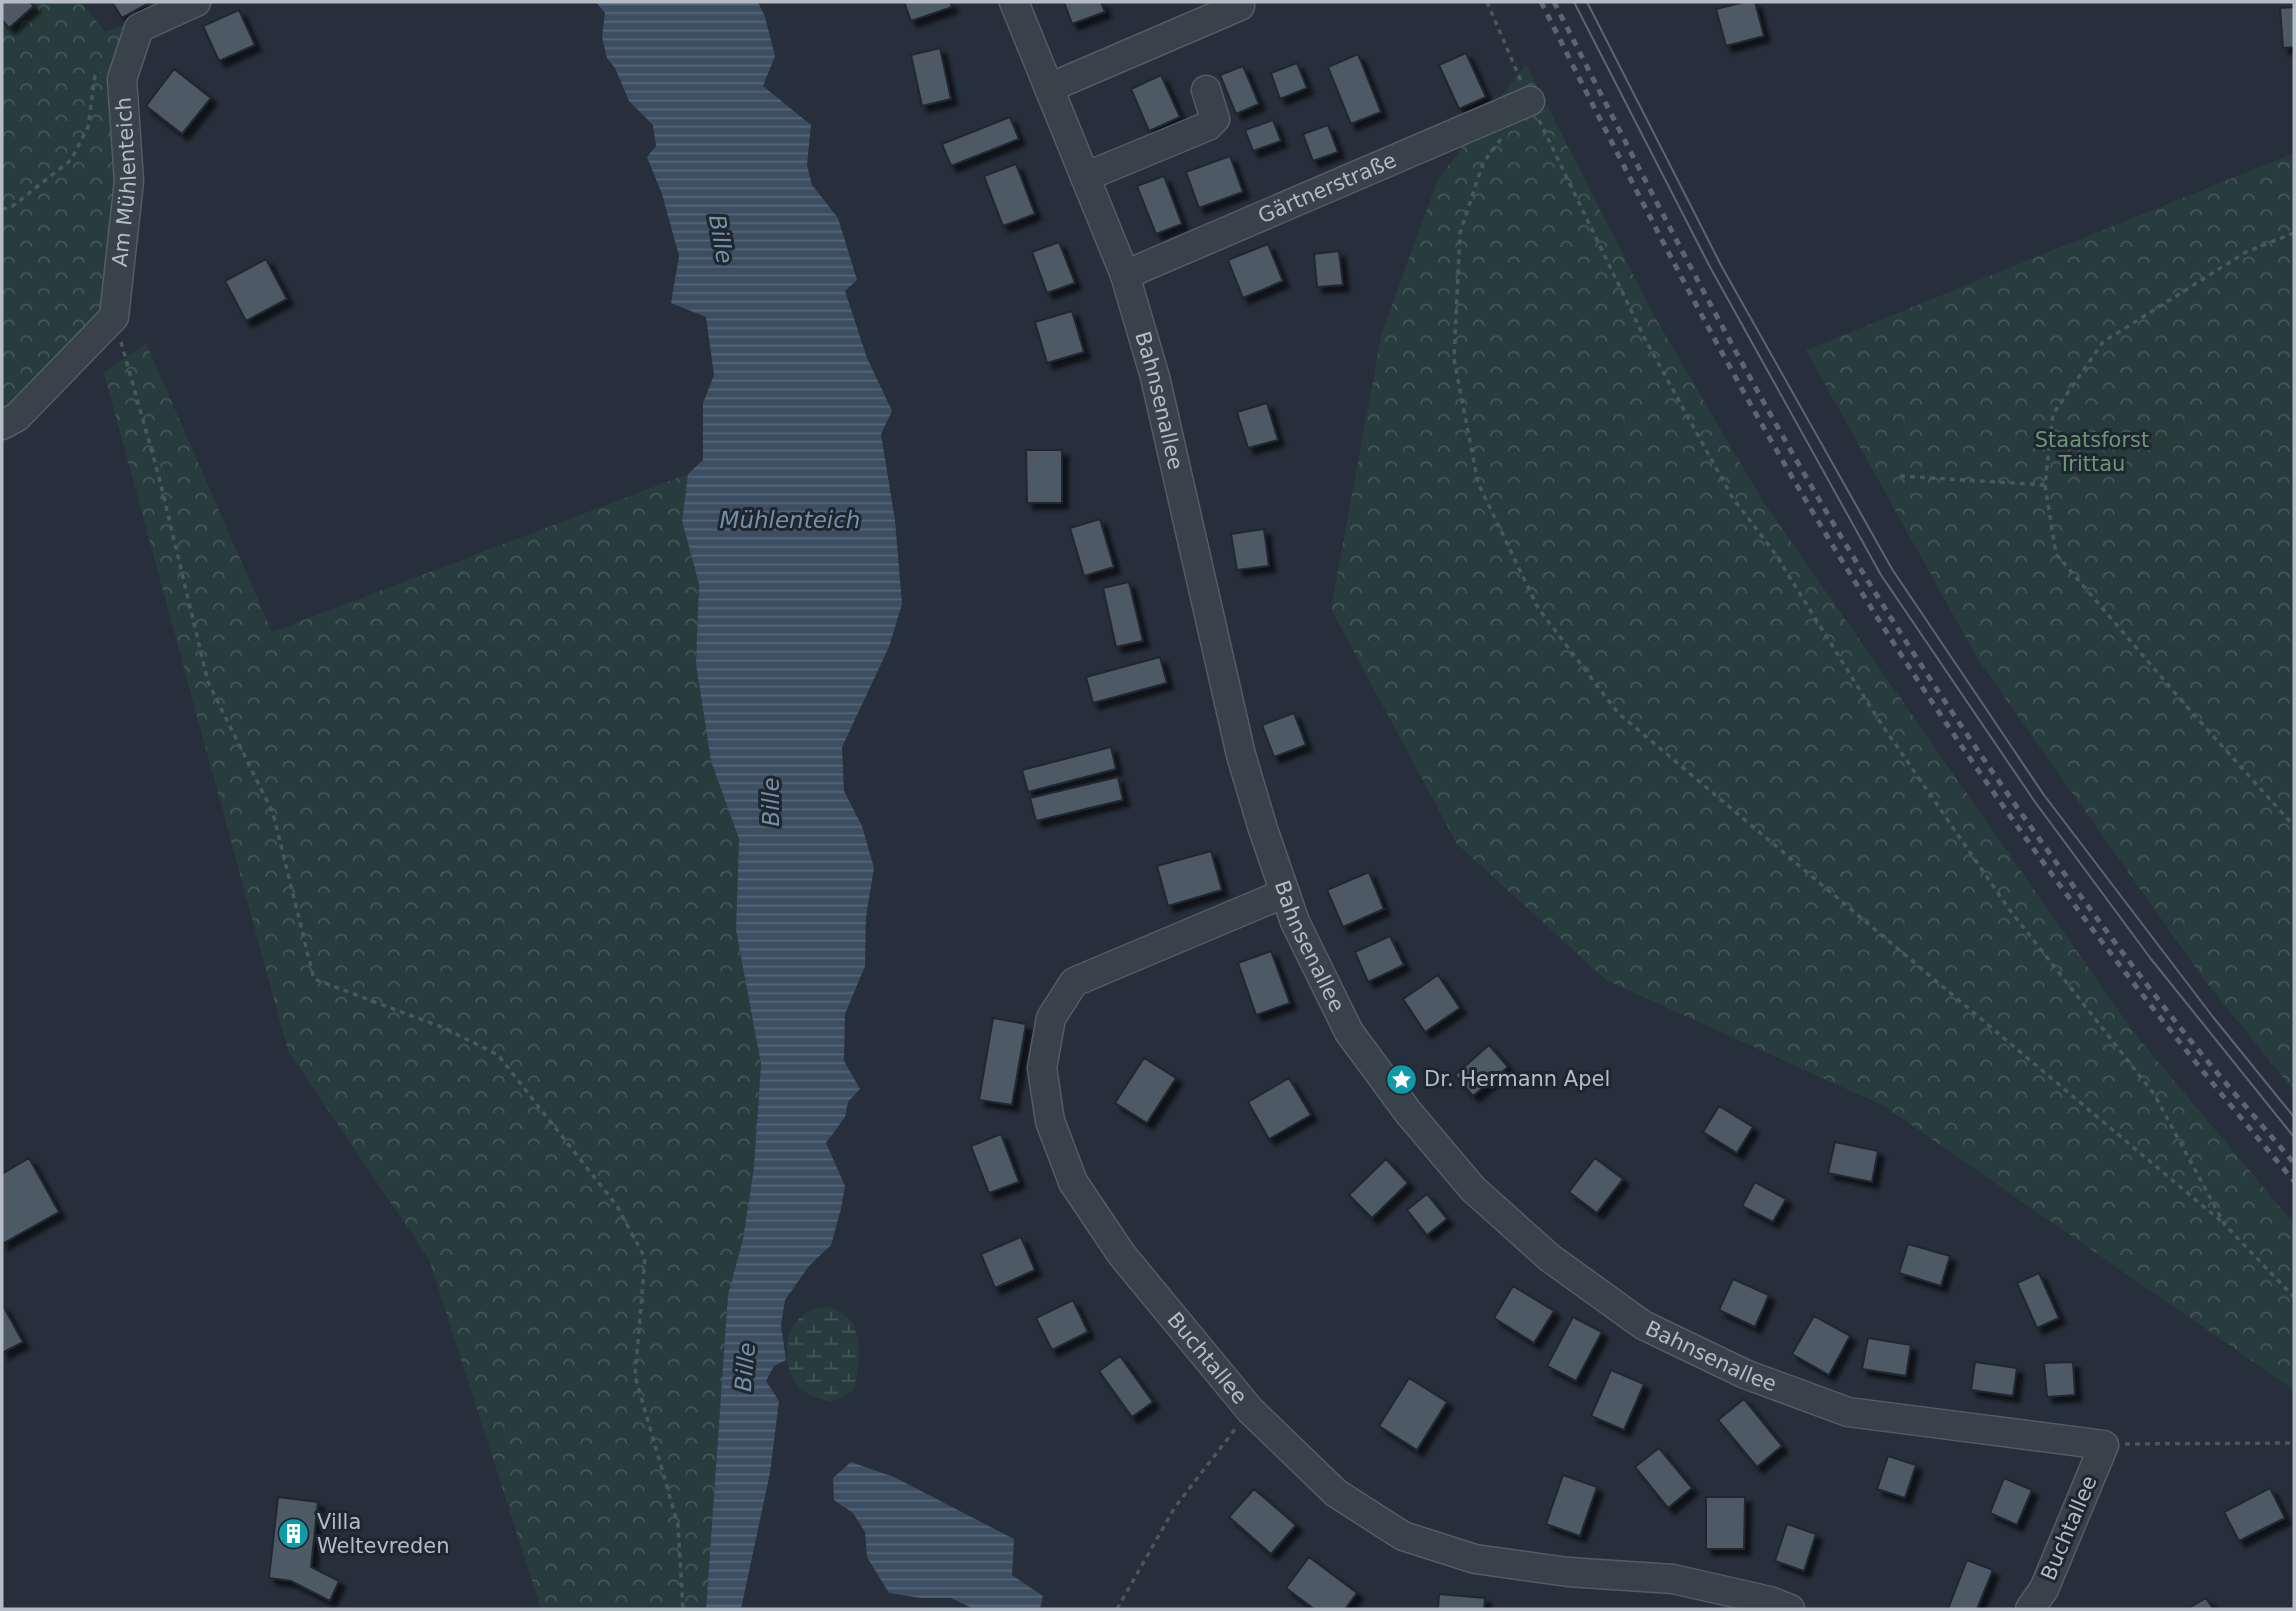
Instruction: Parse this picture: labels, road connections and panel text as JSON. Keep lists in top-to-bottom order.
{
  "streets": {
    "street": [
      "Am Mühlenteich",
      "Gärtnerstraße",
      "Bahnsenallee",
      "Buchtallee"
    ]
  },
  "crossings": [
    ["Gärtnerstraße", "Bahnsenallee"],
    ["Bahnsenallee", "Buchtallee"]
  ],
  "water": ["Bille", "Mühlenteich"],
  "parks": ["Staatsforst Trittau"],
  "places": {
    "place": ["Dr. Hermann Apel"],
    "building": ["Villa Weltevreden"]
  }
}
